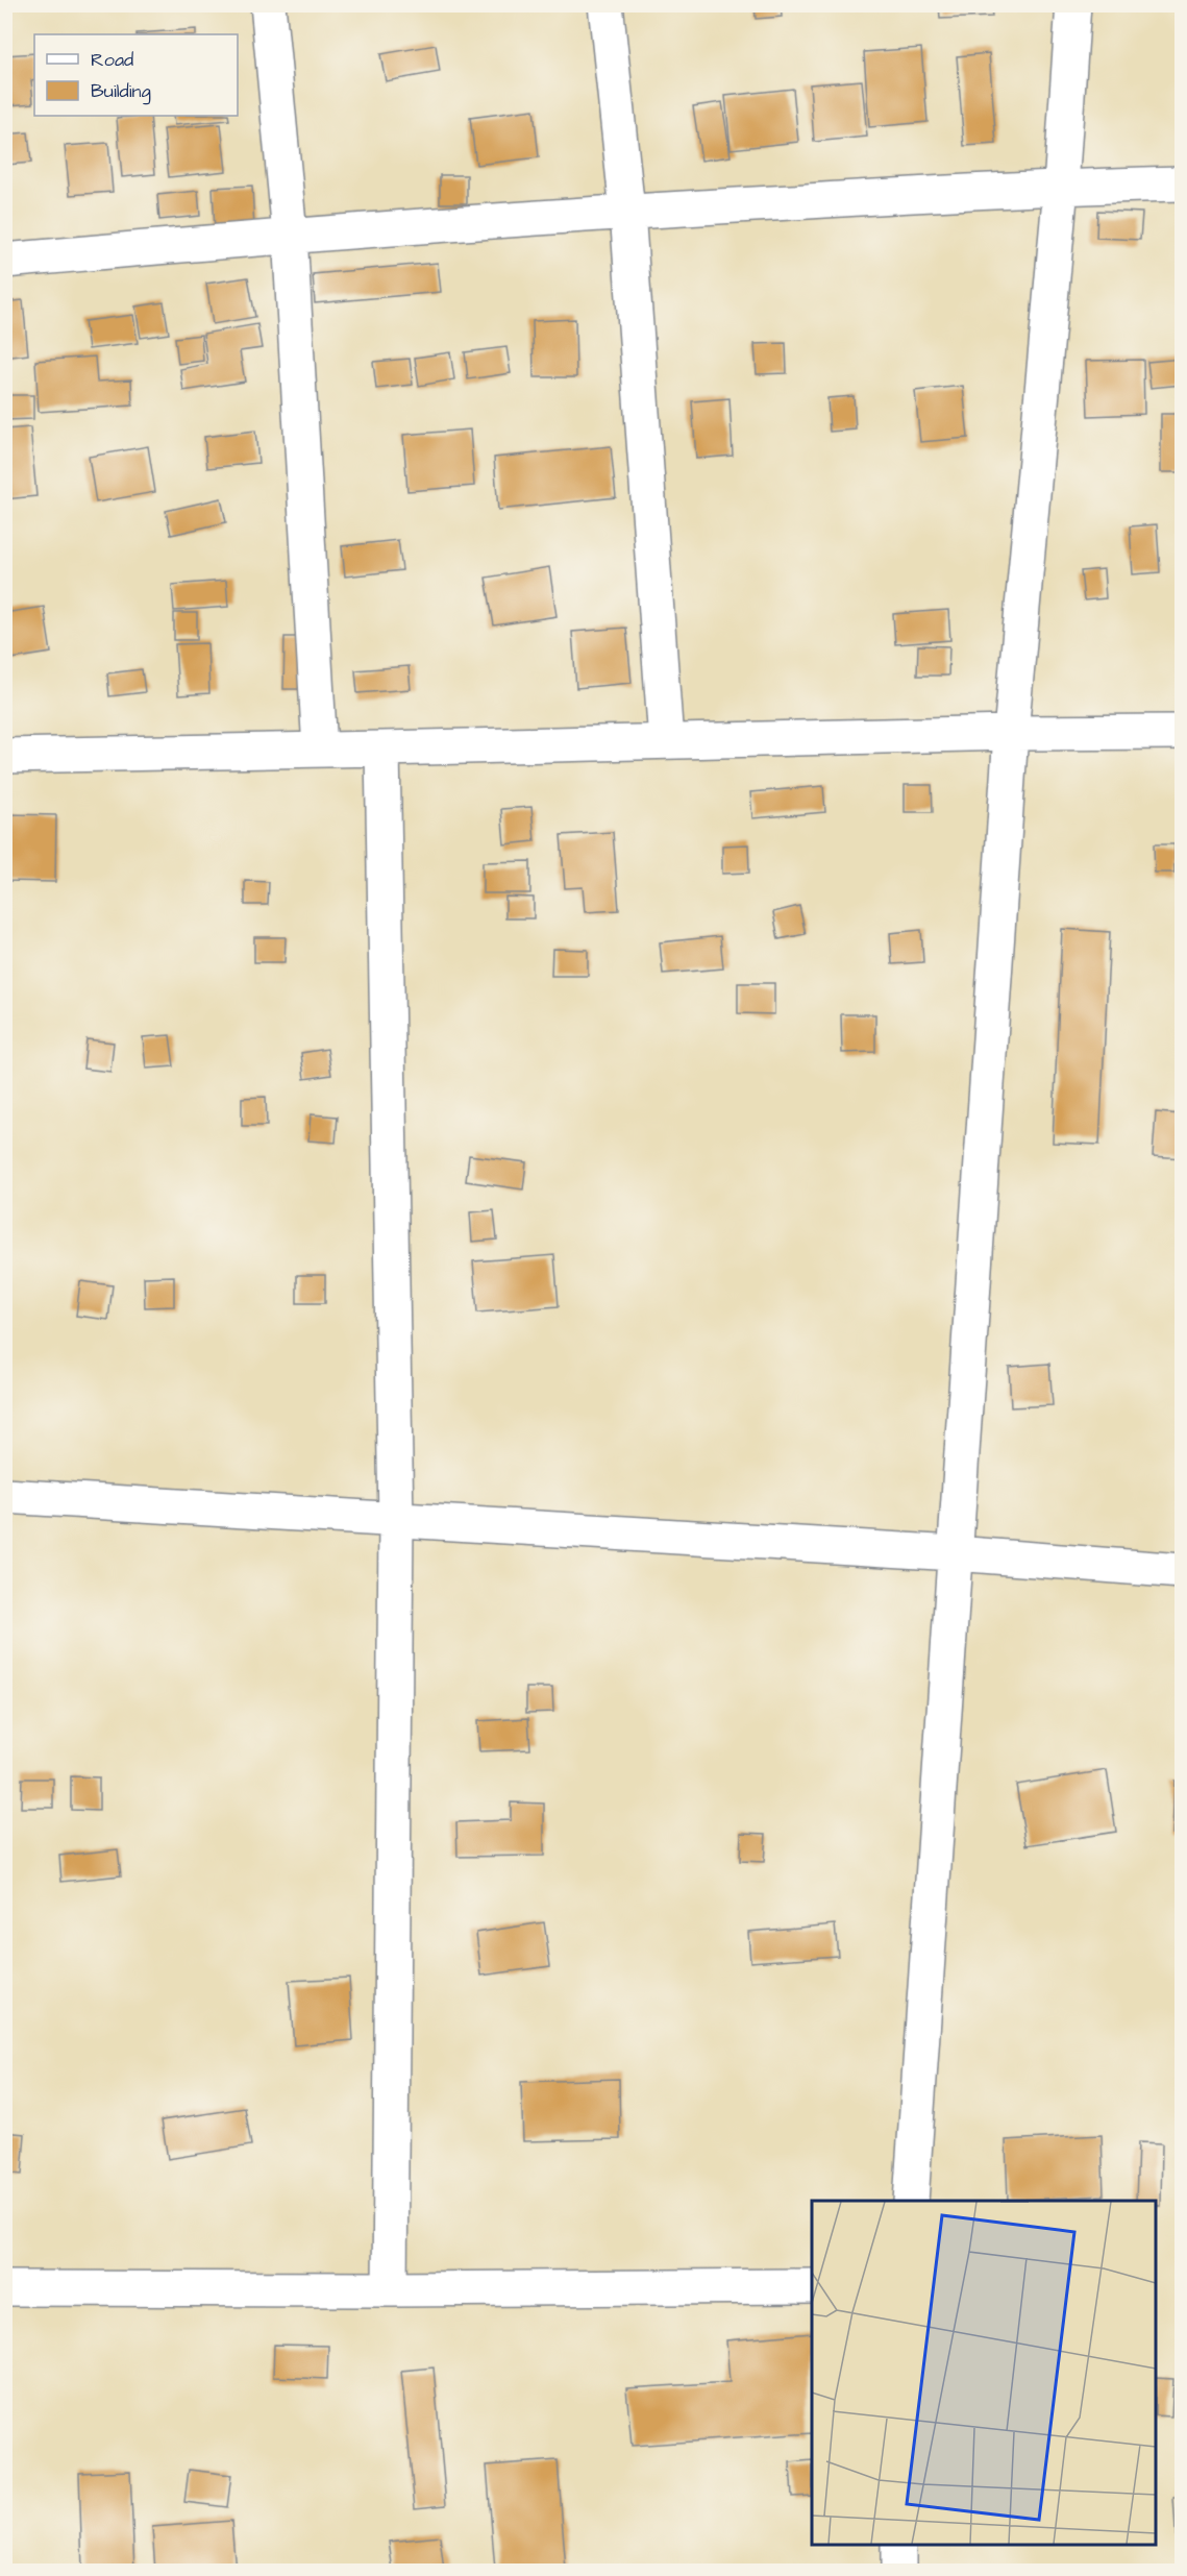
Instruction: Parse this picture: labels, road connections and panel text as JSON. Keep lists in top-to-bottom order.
{
  "legend": ["Road", "Building"]
}
